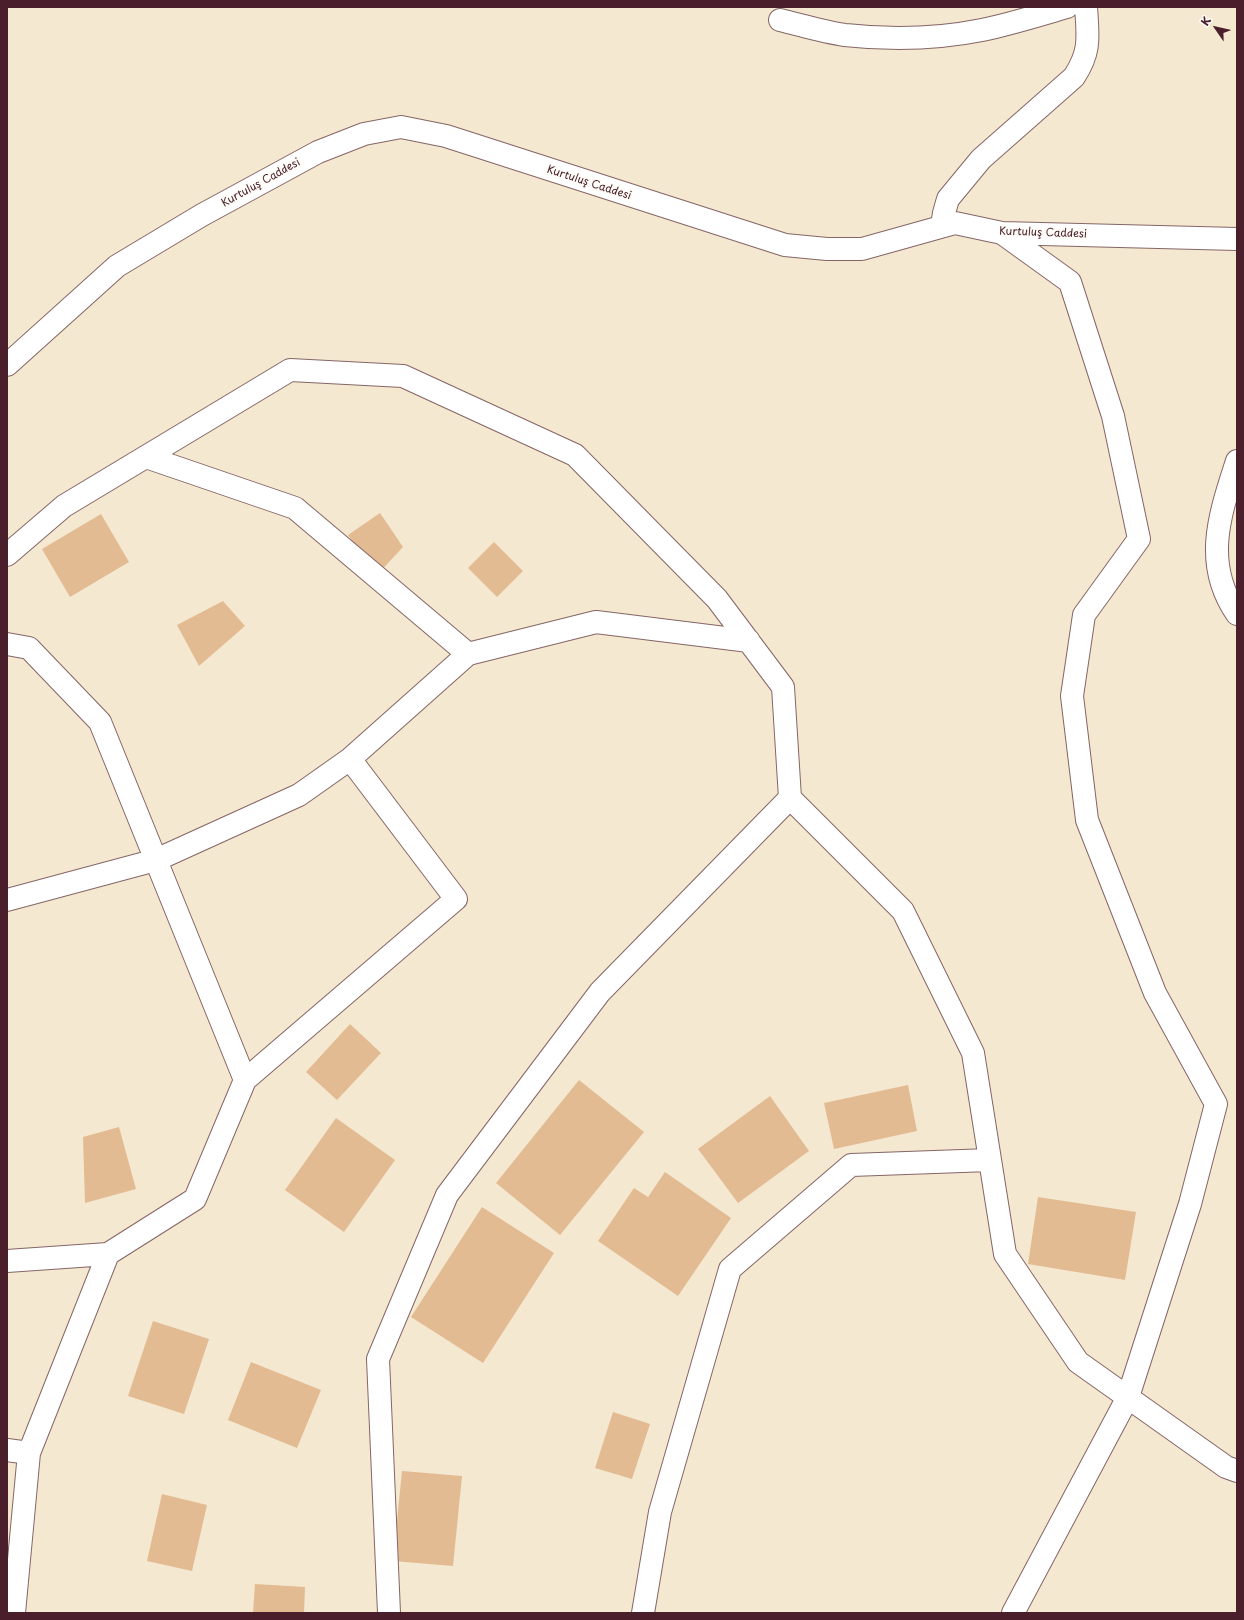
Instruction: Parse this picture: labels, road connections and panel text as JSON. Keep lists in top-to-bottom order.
{
  "streets": {
    "street": ["Kurtuluş Caddesi"]
  },
  "north": "top left"
}
